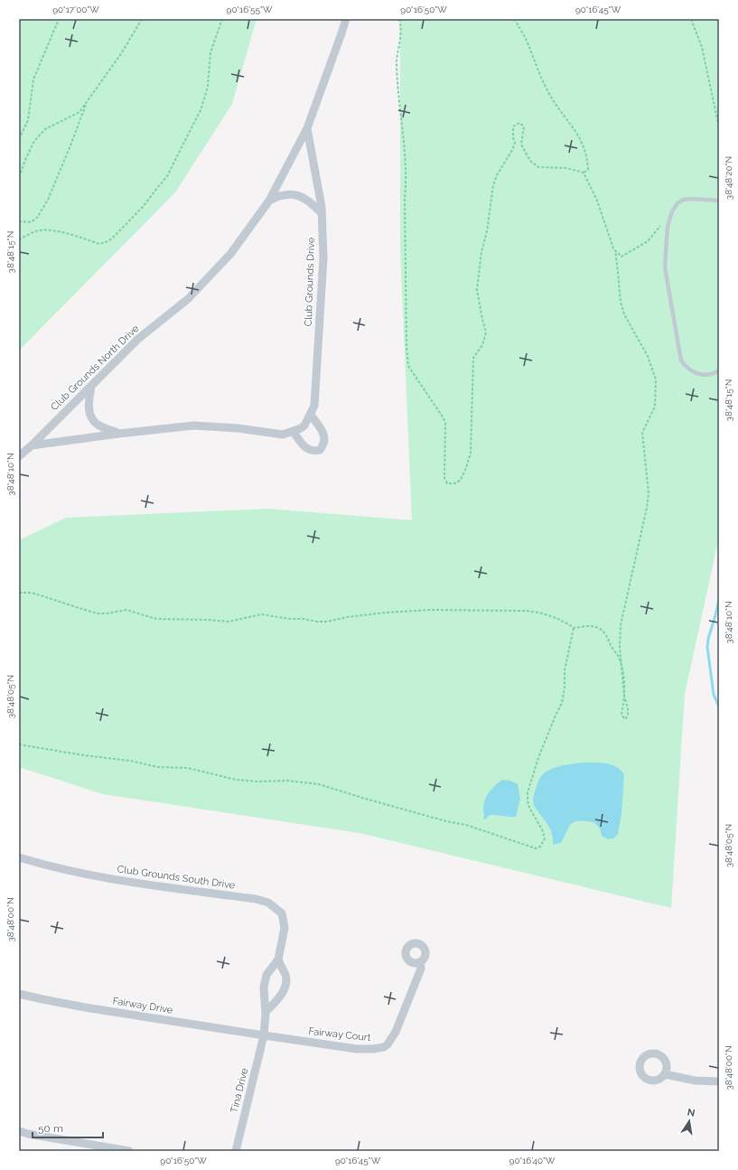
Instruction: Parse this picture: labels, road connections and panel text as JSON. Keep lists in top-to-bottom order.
{
  "streets": {
    "street": [
      "Club Grounds Drive",
      "Club Grounds North Drive",
      "Club Grounds South Drive",
      "Fairway Drive",
      "Fairway Court",
      "Tina Drive"
    ]
  },
  "crossings": [
    ["Club Grounds Drive", "Club Grounds North Drive"],
    ["Club Grounds South Drive", "Fairway Drive"],
    ["Club Grounds South Drive", "Fairway Court"],
    ["Club Grounds South Drive", "Tina Drive"],
    ["Fairway Drive", "Fairway Court"],
    ["Fairway Drive", "Tina Drive"],
    ["Fairway Court", "Tina Drive"]
  ],
  "scale_bar": "50 m",
  "north": "top",
  "coordinates": [
    "90°17'00\"W",
    "90°16'55\"W",
    "90°16'50\"W",
    "90°16'45\"W",
    "38°48'20\"N",
    "38°48'15\"N",
    "38°48'10\"N",
    "38°48'05\"N",
    "38°48'00\"N",
    "90°16'40\"W"
  ]
}
